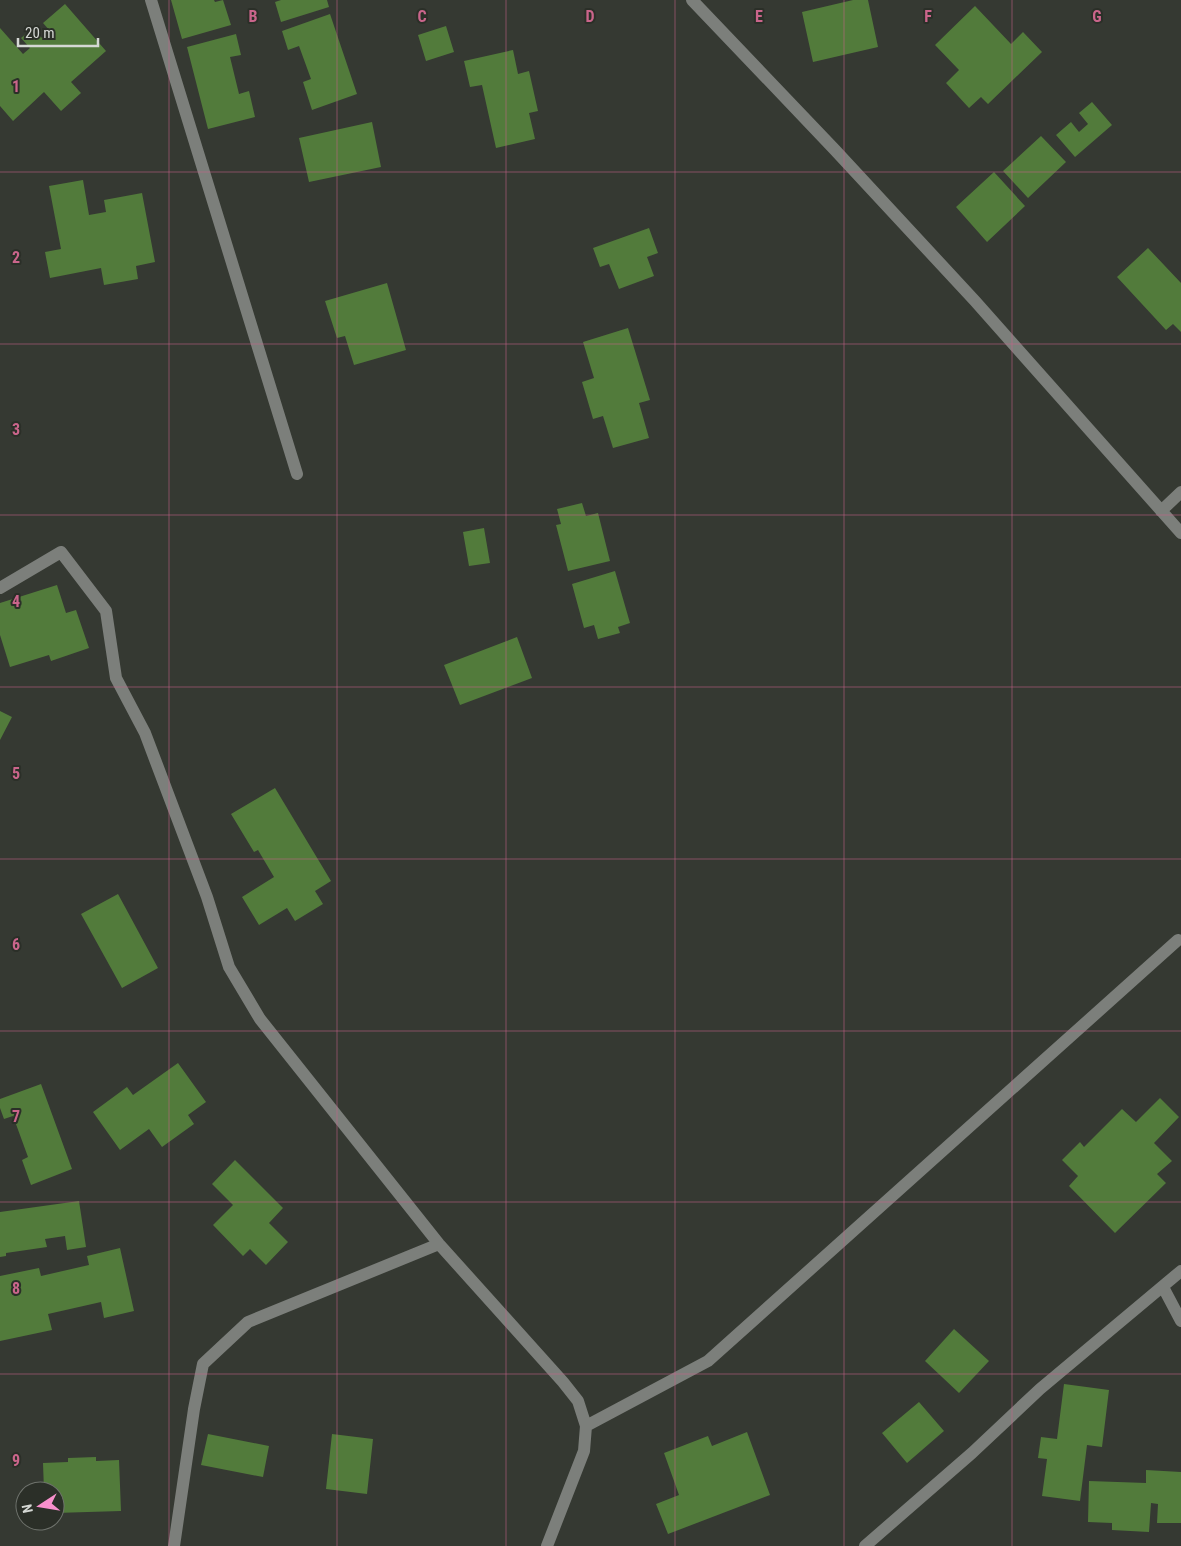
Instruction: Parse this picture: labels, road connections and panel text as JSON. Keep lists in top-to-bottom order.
{
  "scale_bar": "20 m",
  "north": "left",
  "grid": {
    "columns": [
      "B",
      "C",
      "D",
      "E",
      "F",
      "G"
    ],
    "rows": [
      "1",
      "2",
      "3",
      "4",
      "5",
      "6",
      "7",
      "8",
      "9"
    ]
  }
}
